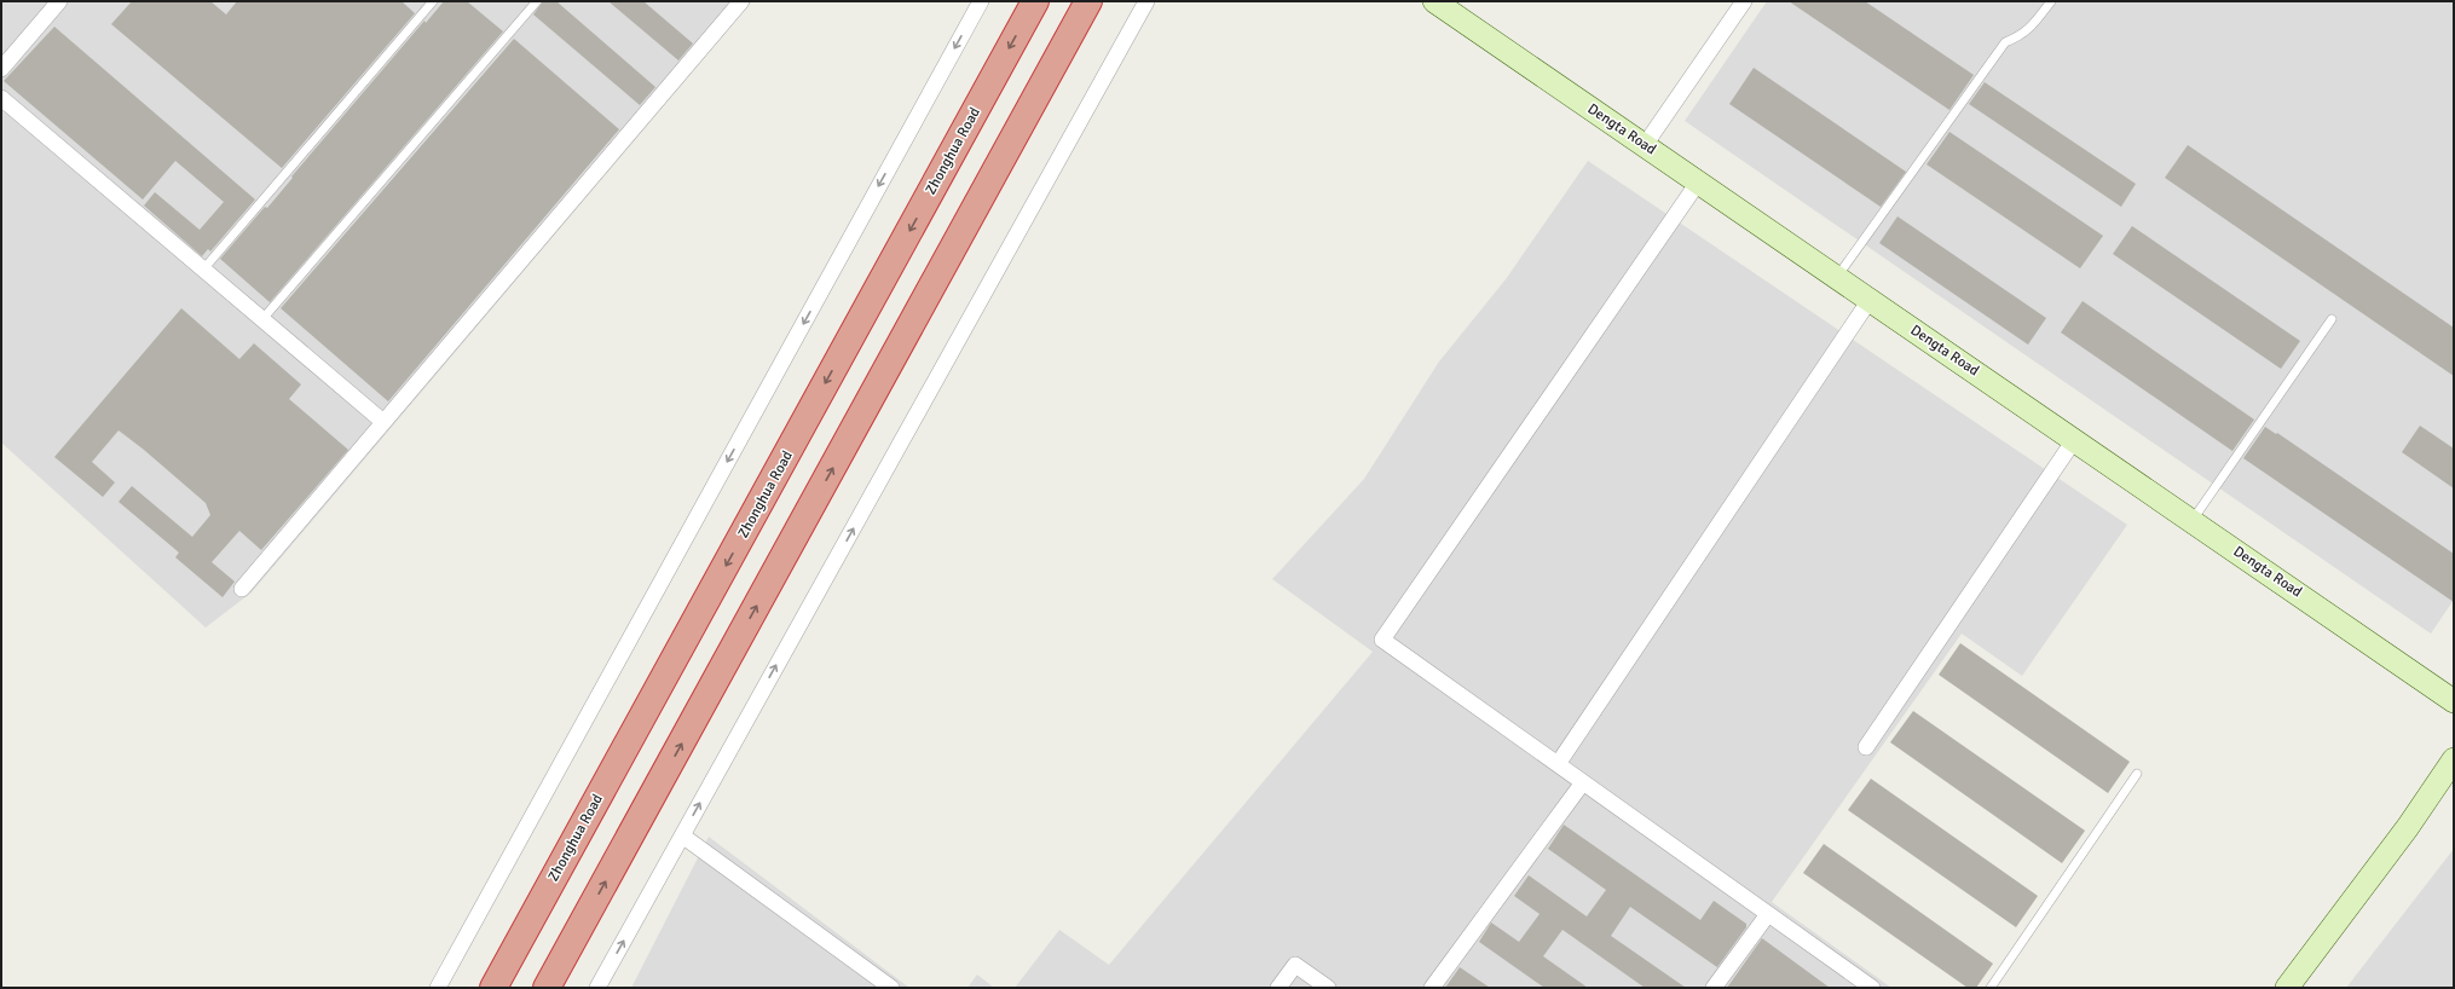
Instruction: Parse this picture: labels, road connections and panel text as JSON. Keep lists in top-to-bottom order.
{
  "streets": {
    "highway": ["Zhonghua Road"],
    "street": ["Dengta Road"]
  }
}
